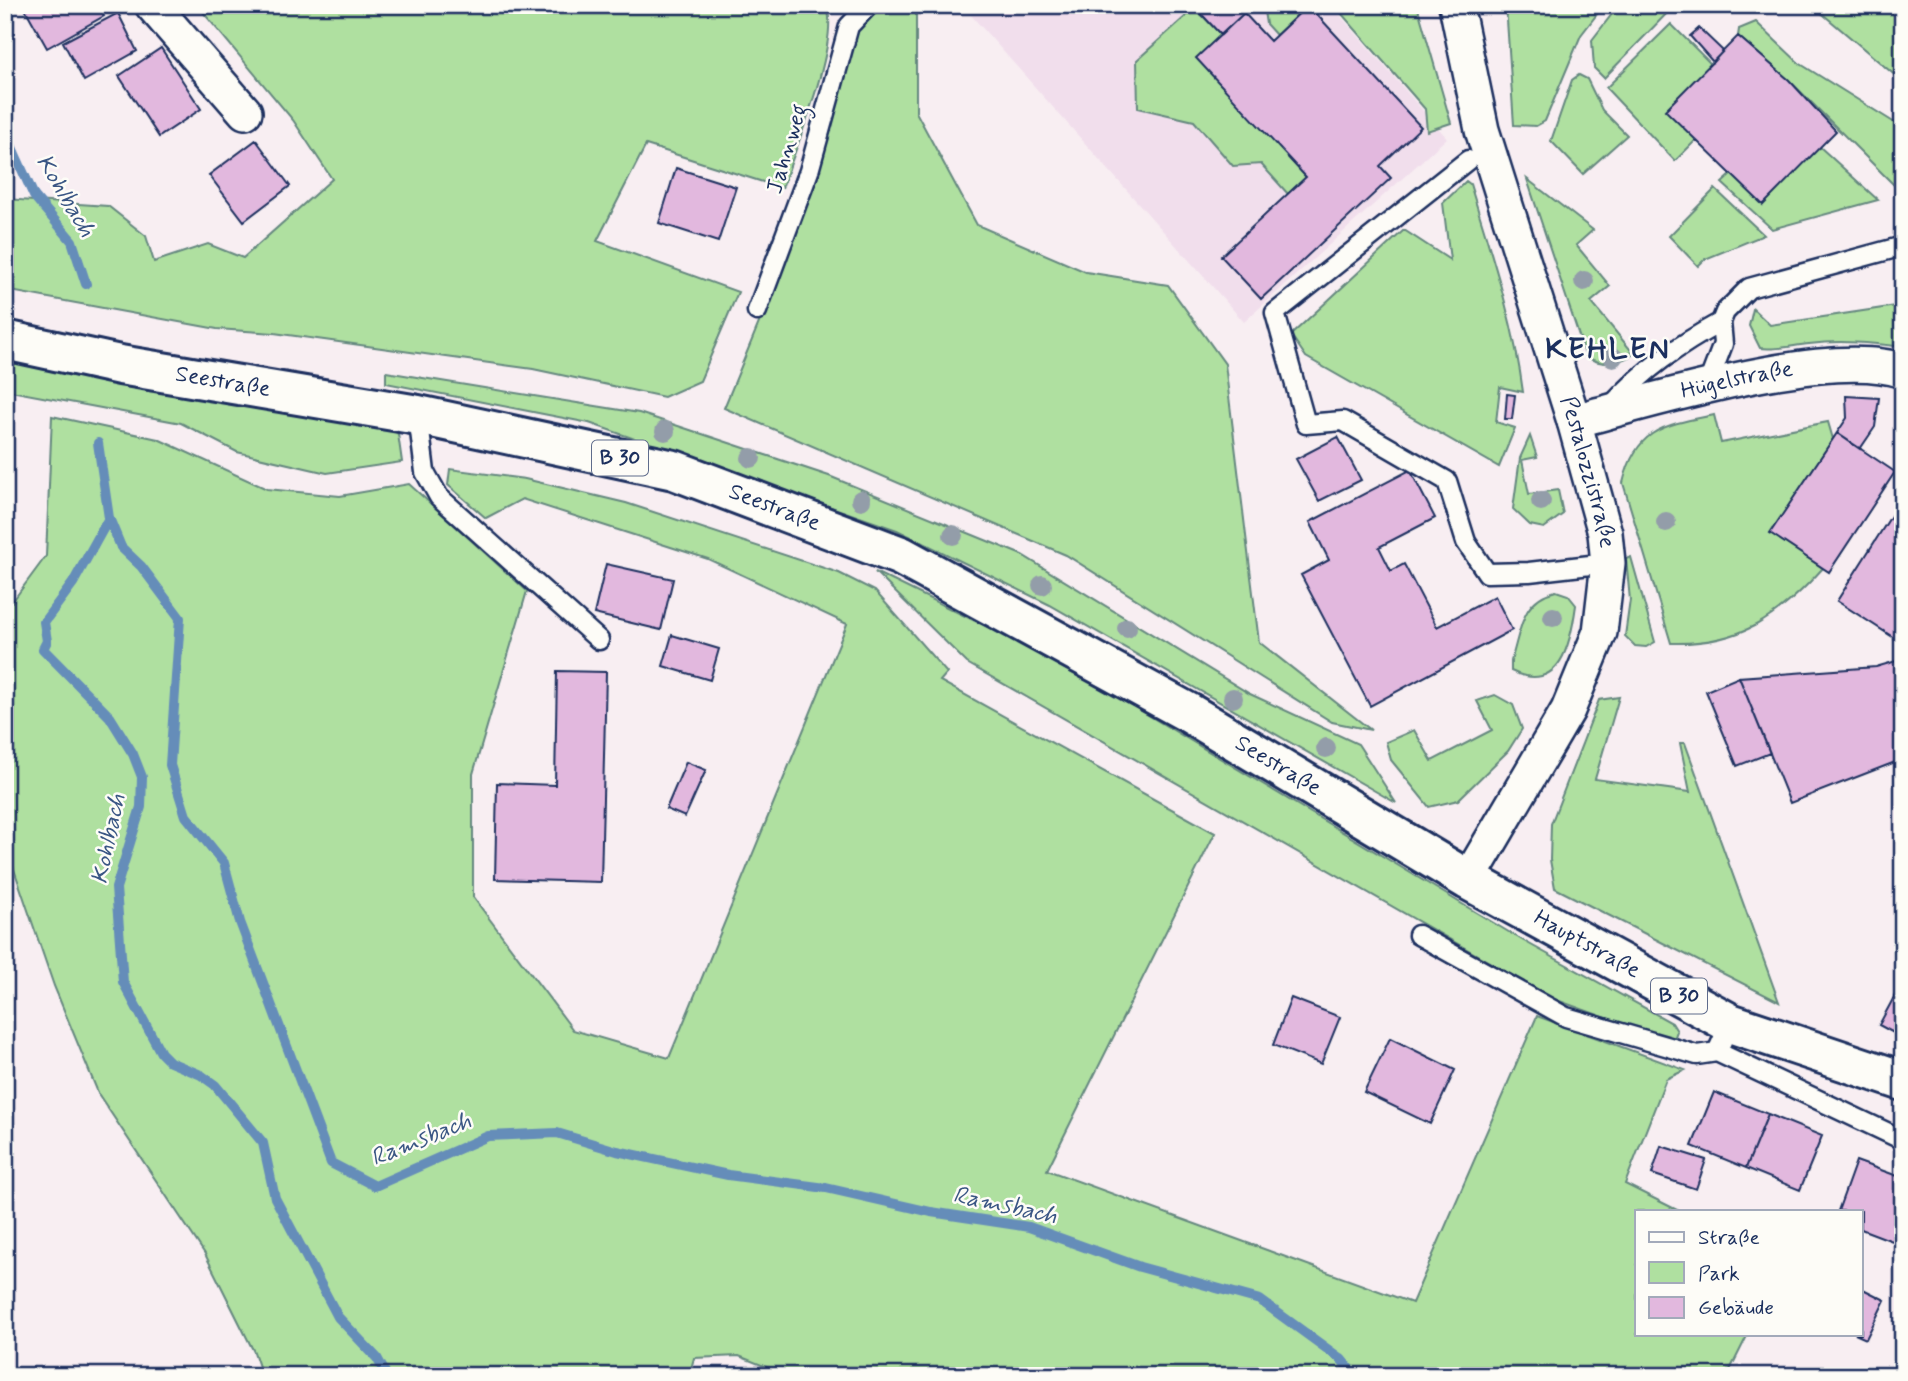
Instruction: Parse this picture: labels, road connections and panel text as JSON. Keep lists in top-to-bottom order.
{
  "streets": {
    "main road": ["Seestraße", "B 30", "Hauptstraße"],
    "street": ["Hügelstraße", "Pestalozzistraße"],
    "lane": ["Jahnweg"]
  },
  "crossings": [
    ["Seestraße", "Pestalozzistraße"],
    ["Seestraße", "Hauptstraße"],
    ["Hügelstraße", "Pestalozzistraße"],
    ["Pestalozzistraße", "Hauptstraße"]
  ],
  "districts": ["KEHLEN"],
  "water": ["Kohlbach", "Ramsbach"],
  "legend": ["Straße", "Park", "Gebäude"]
}
